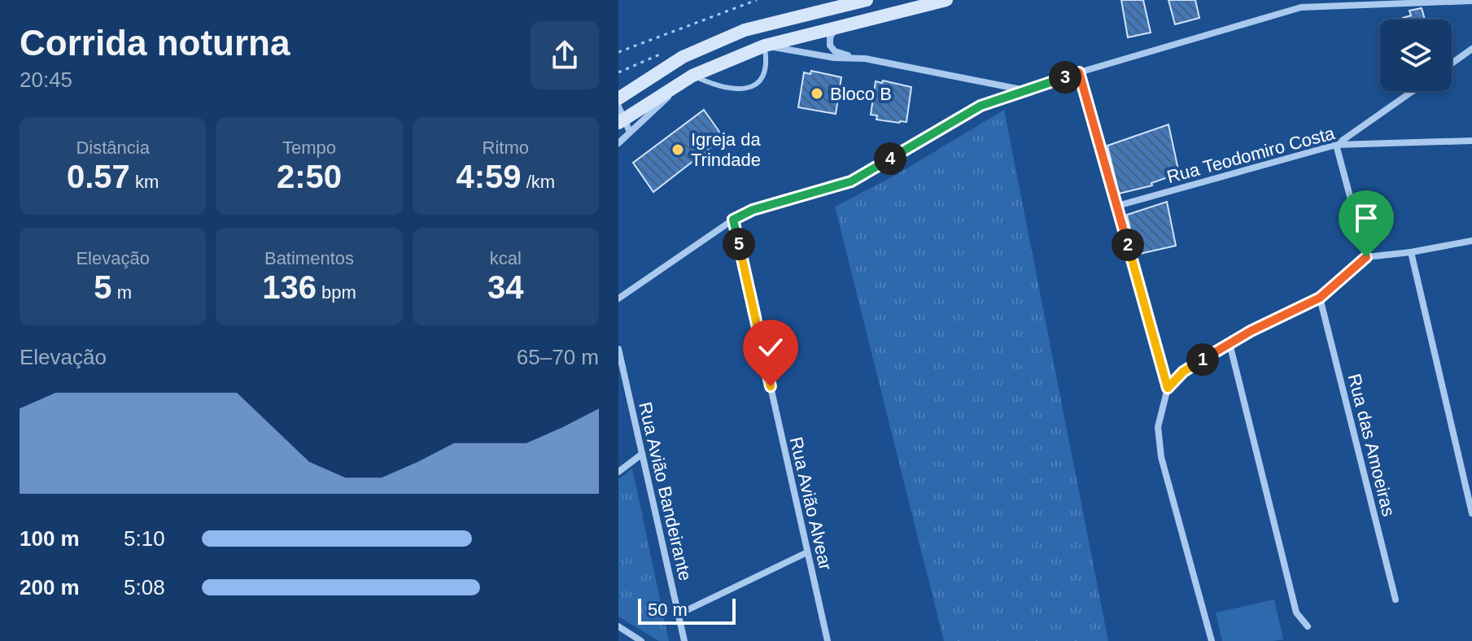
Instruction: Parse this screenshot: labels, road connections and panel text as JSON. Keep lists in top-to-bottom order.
{
  "streets": {
    "street": [
      "Rua Teodomiro Costa",
      "Rua das Amoeiras",
      "Rua Avião Bandeirante",
      "Rua Avião Alvear"
    ]
  },
  "places": ["Bloco B", "Igreja da Trindade"],
  "scale_bar": "50 m",
  "page": {
    "heading": ["Corrida noturna", "20:45"],
    "pins": [
      "3",
      "4",
      "5",
      "2",
      "1"
    ],
    "stats": [
      ["Distância", "0.57 km"],
      ["Tempo", "2:50"],
      ["Ritmo", "4:59 /km"],
      ["Elevação", "5 m"],
      ["Batimentos", "136 bpm"],
      ["kcal", "34"]
    ],
    "chart": ["Elevação", "65–70 m"],
    "list": [
      {
        "name": "100 m",
        "note": "5:10"
      },
      {
        "name": "200 m",
        "note": "5:08"
      }
    ],
    "scale": "50 m"
  }
}
